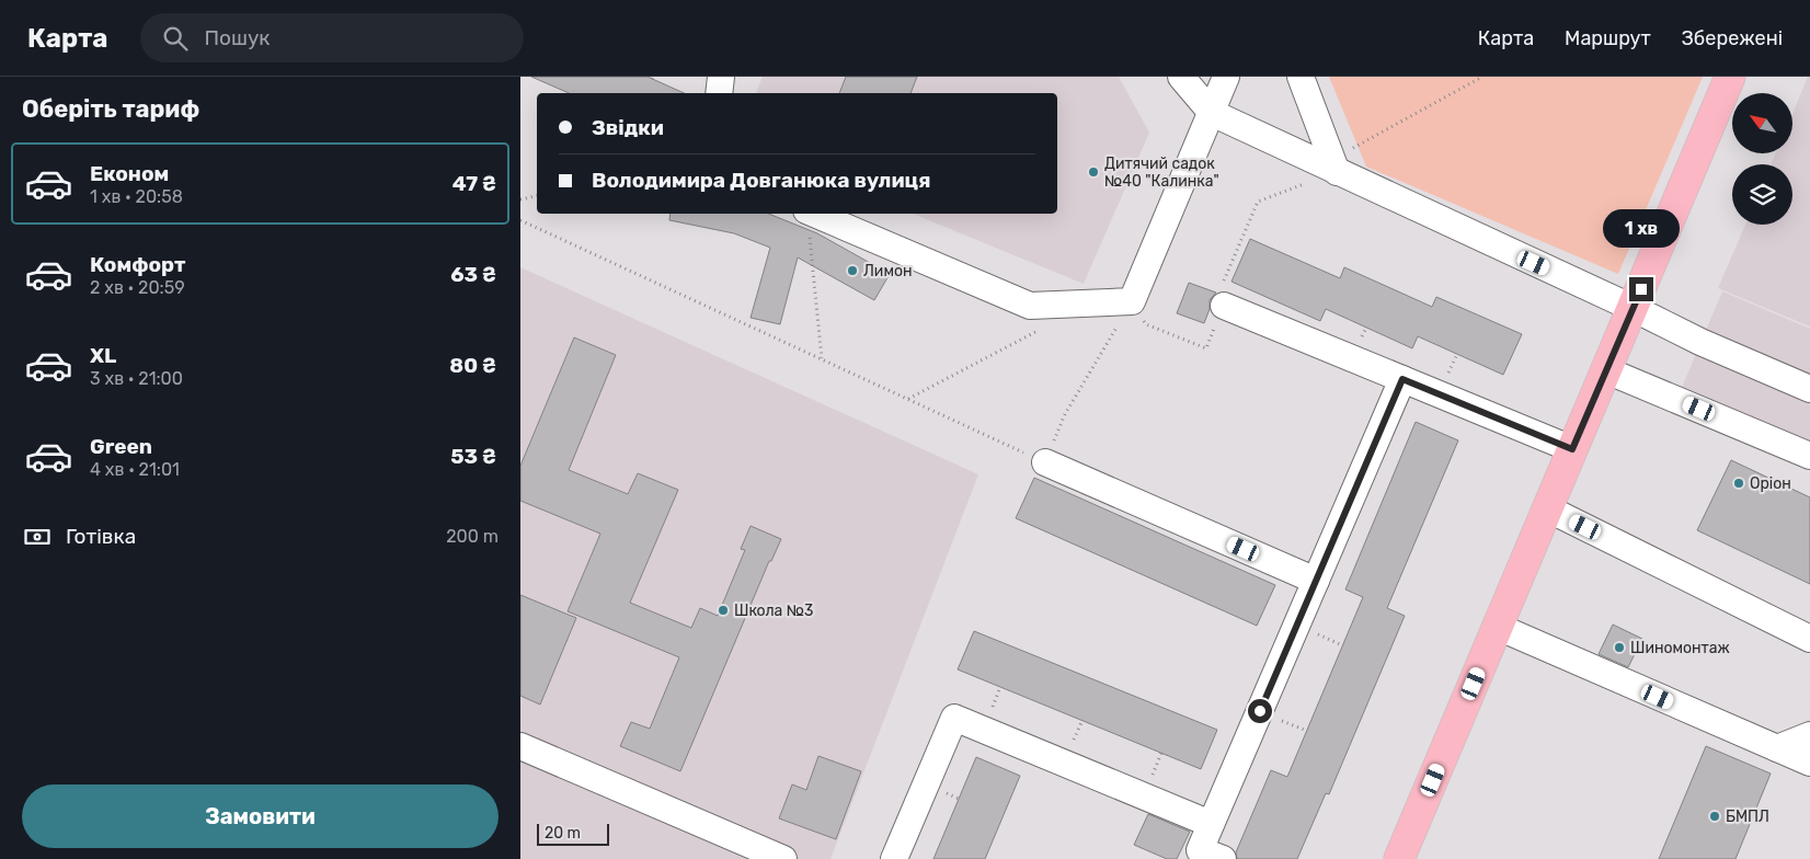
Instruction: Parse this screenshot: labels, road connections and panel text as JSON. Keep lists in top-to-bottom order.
{
  "places": [
    "Дитячий садок №40 \"Калинка\"",
    "Лимон",
    "Оріон",
    "Школа №3",
    "Шиномонтаж",
    "БМПЛ"
  ],
  "scale_bar": "20 m",
  "north": "top left",
  "page": {
    "header": "Карта",
    "search": "Пошук",
    "nav": ["Карта", "Маршрут", "Збережені"],
    "heading": "Оберіть тариф",
    "banner": ["Звідки", "Володимира Довганюка вулиця"],
    "list": [
      {
        "name": "Економ",
        "note": "1 хв · 20:58",
        "value": "47 ₴"
      },
      {
        "name": "Комфорт",
        "note": "2 хв · 20:59",
        "value": "63 ₴"
      },
      {
        "name": "XL",
        "note": "3 хв · 21:00",
        "value": "80 ₴"
      },
      {
        "name": "Green",
        "note": "4 хв · 21:01",
        "value": "53 ₴"
      }
    ],
    "bubble": "1 хв",
    "pay": ["Готівка", "200 m"],
    "buttons": "Замовити",
    "scale": "20 m"
  }
}
